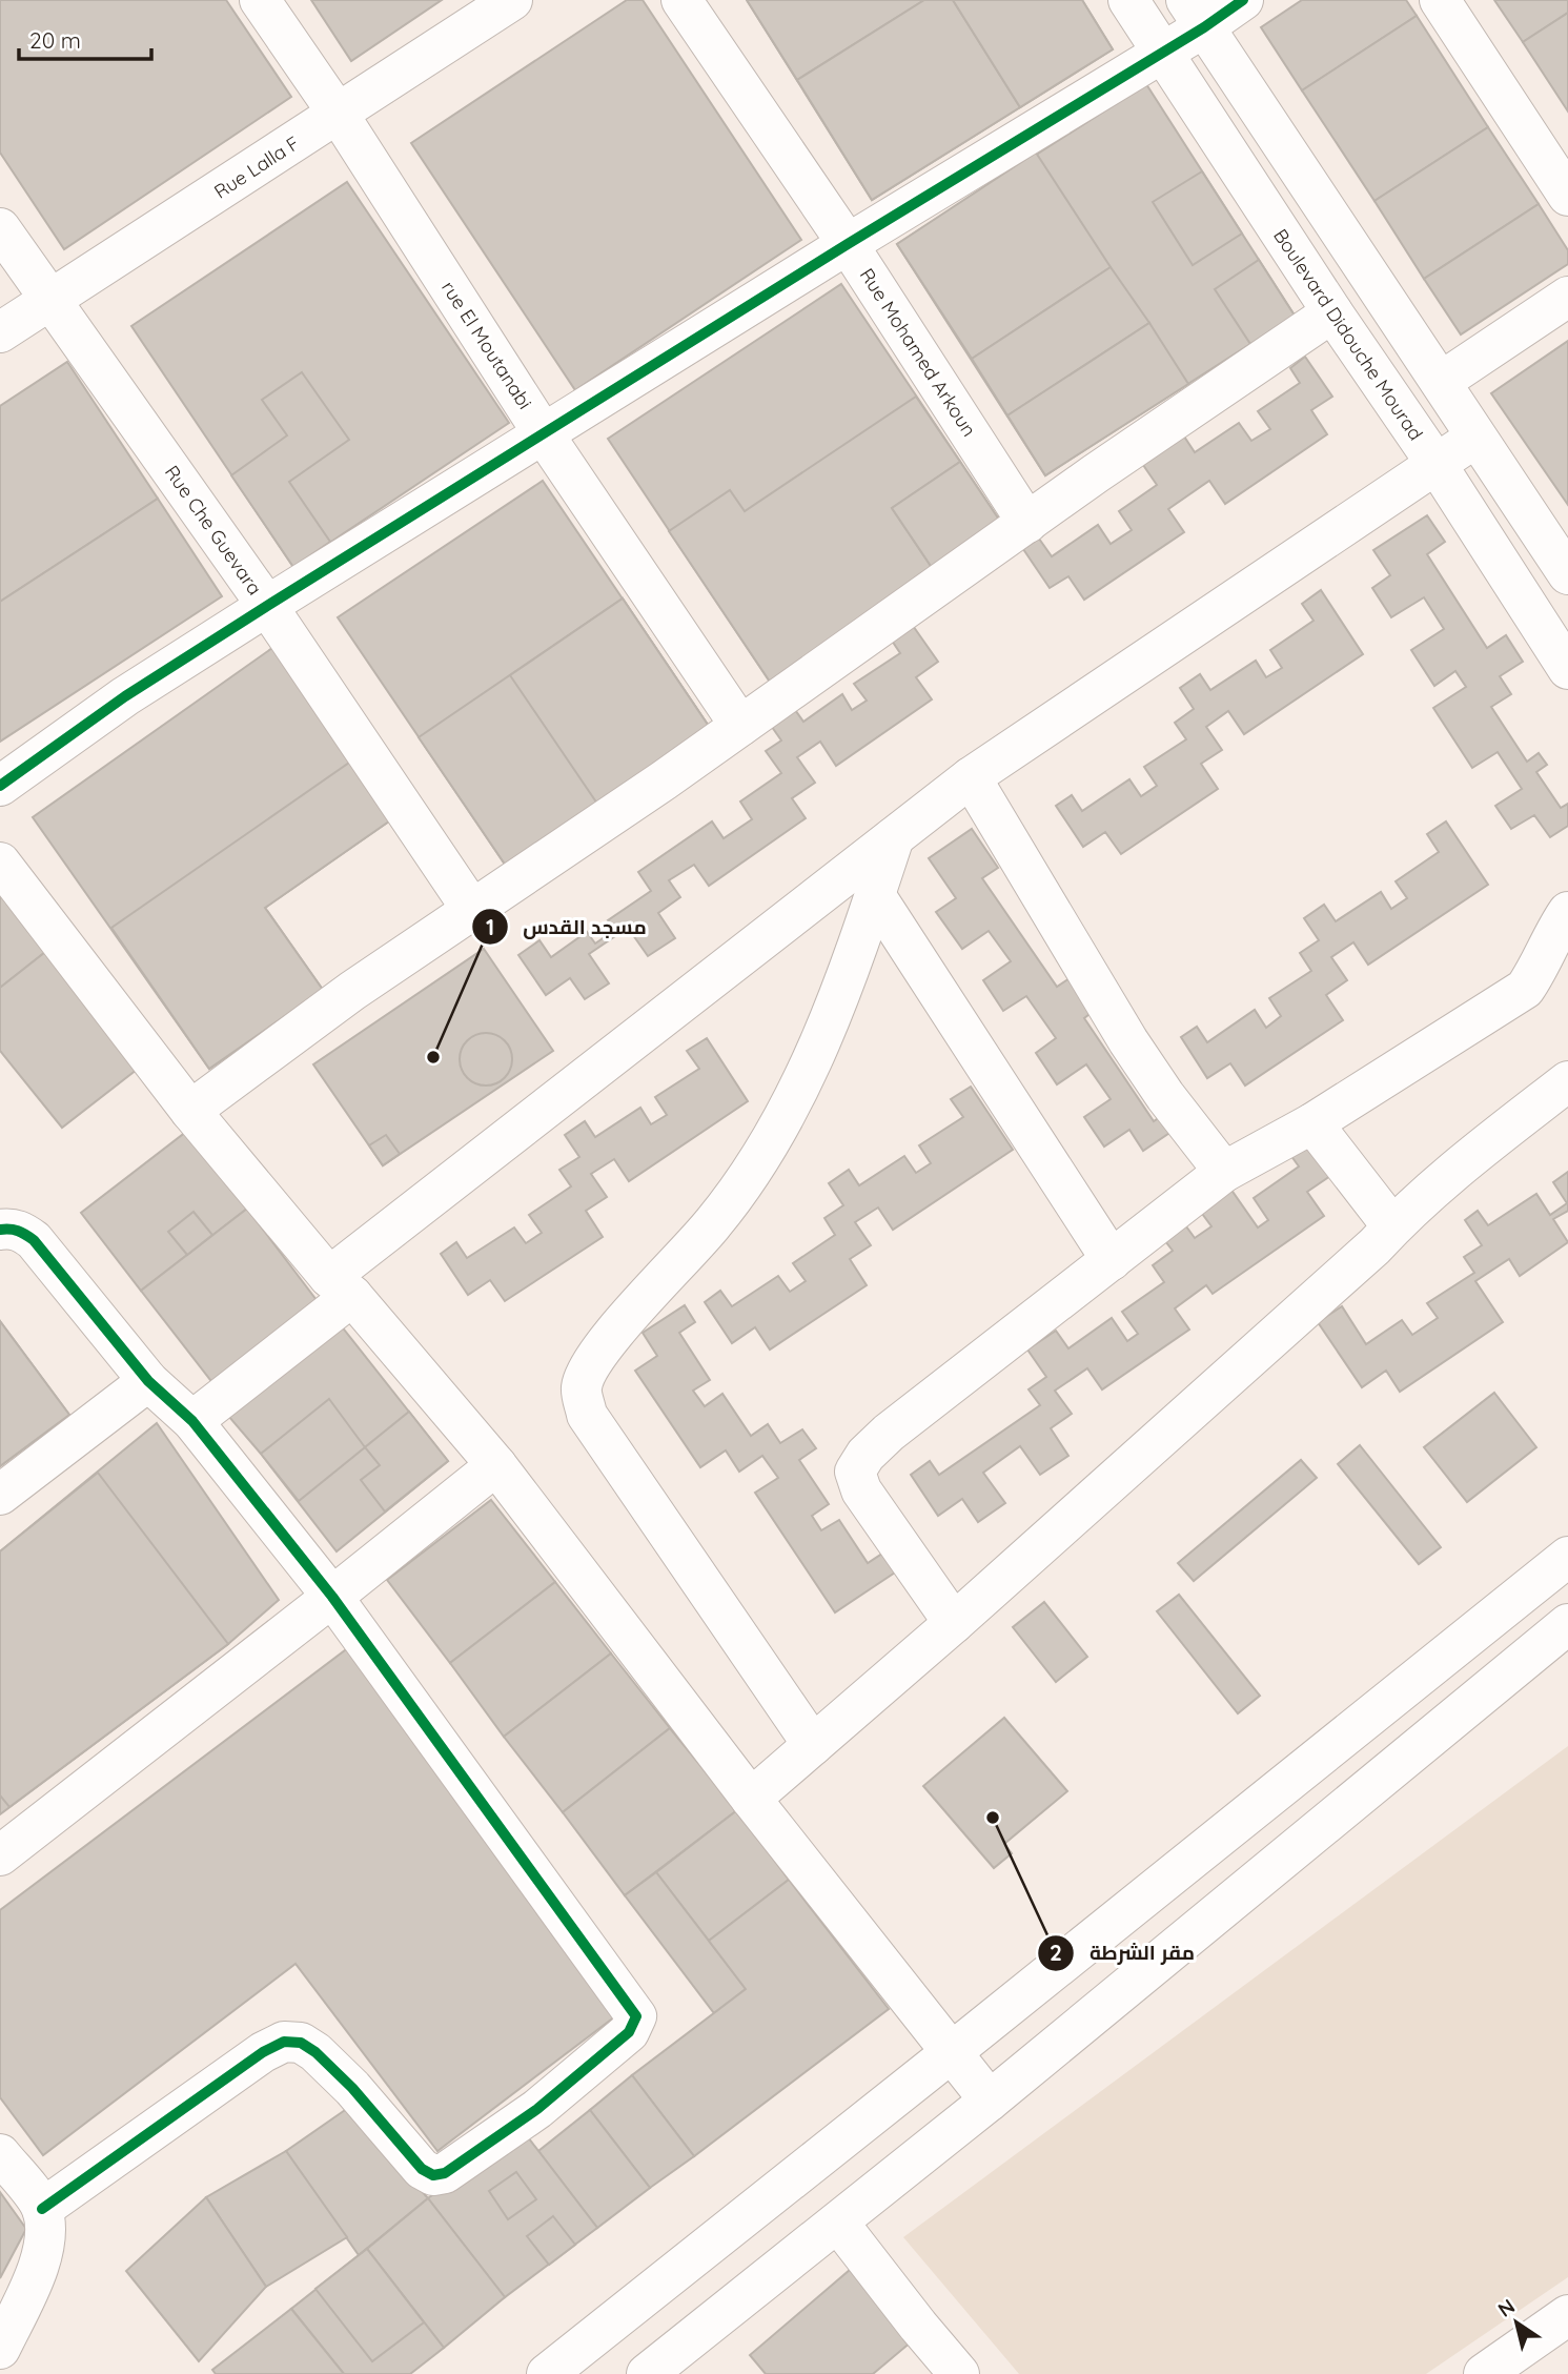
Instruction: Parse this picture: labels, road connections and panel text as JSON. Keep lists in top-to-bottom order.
{
  "streets": {
    "street": [
      "Rue Lalla F",
      "Boulevard Didouche Mourad",
      "rue El Moutanabi",
      "Rue Mohamed Arkoun",
      "Rue Che Guevara"
    ]
  },
  "crossings": [
    ["Rue Lalla F", "rue El Moutanabi"],
    ["Rue Lalla F", "Rue Che Guevara"]
  ],
  "places": ["مسجد القدس", "مقر الشرطة"],
  "scale_bar": "20 m",
  "north": "top left"
}
